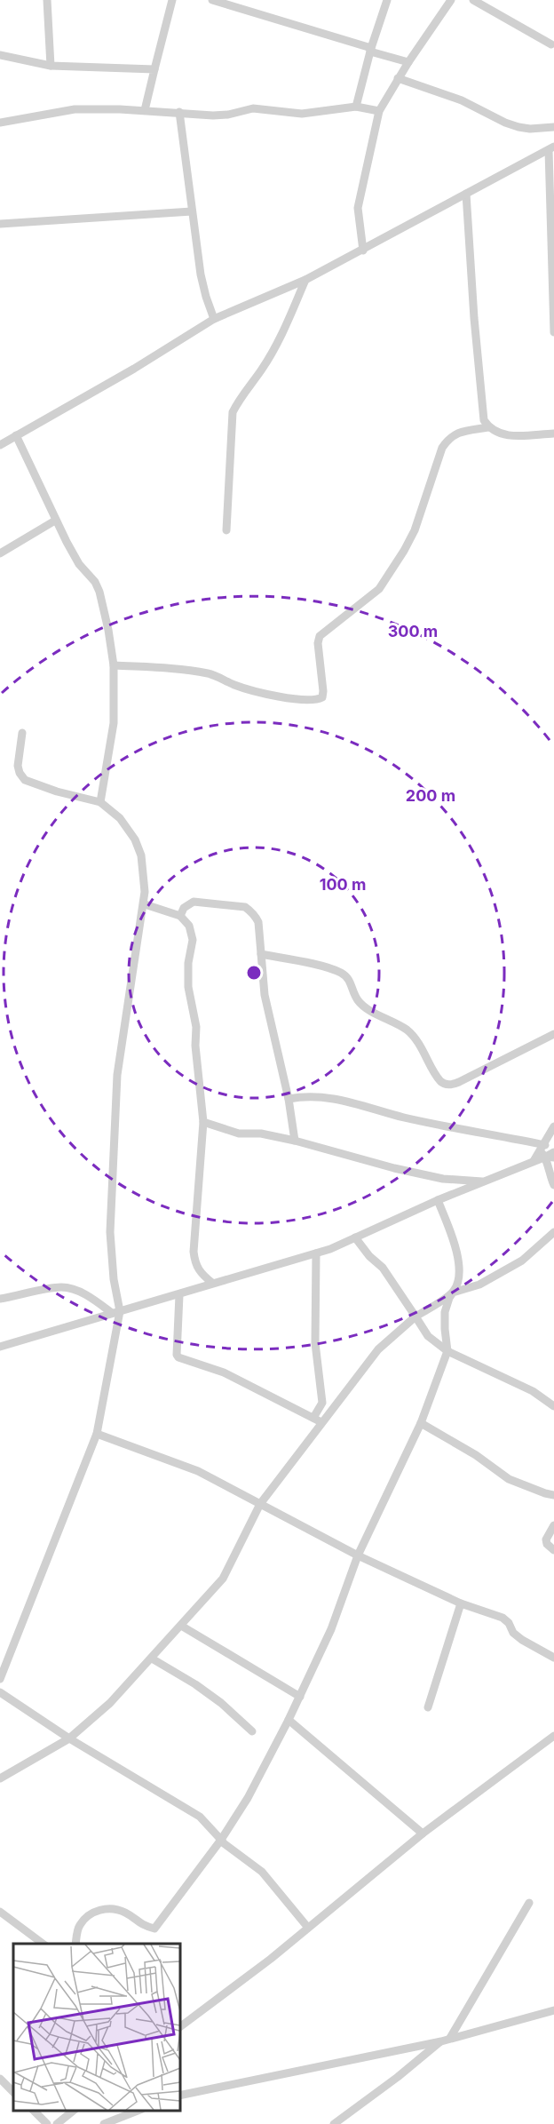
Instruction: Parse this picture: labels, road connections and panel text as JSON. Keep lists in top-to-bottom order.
{
  "rings": ["300 m", "200 m", "100 m"]
}
